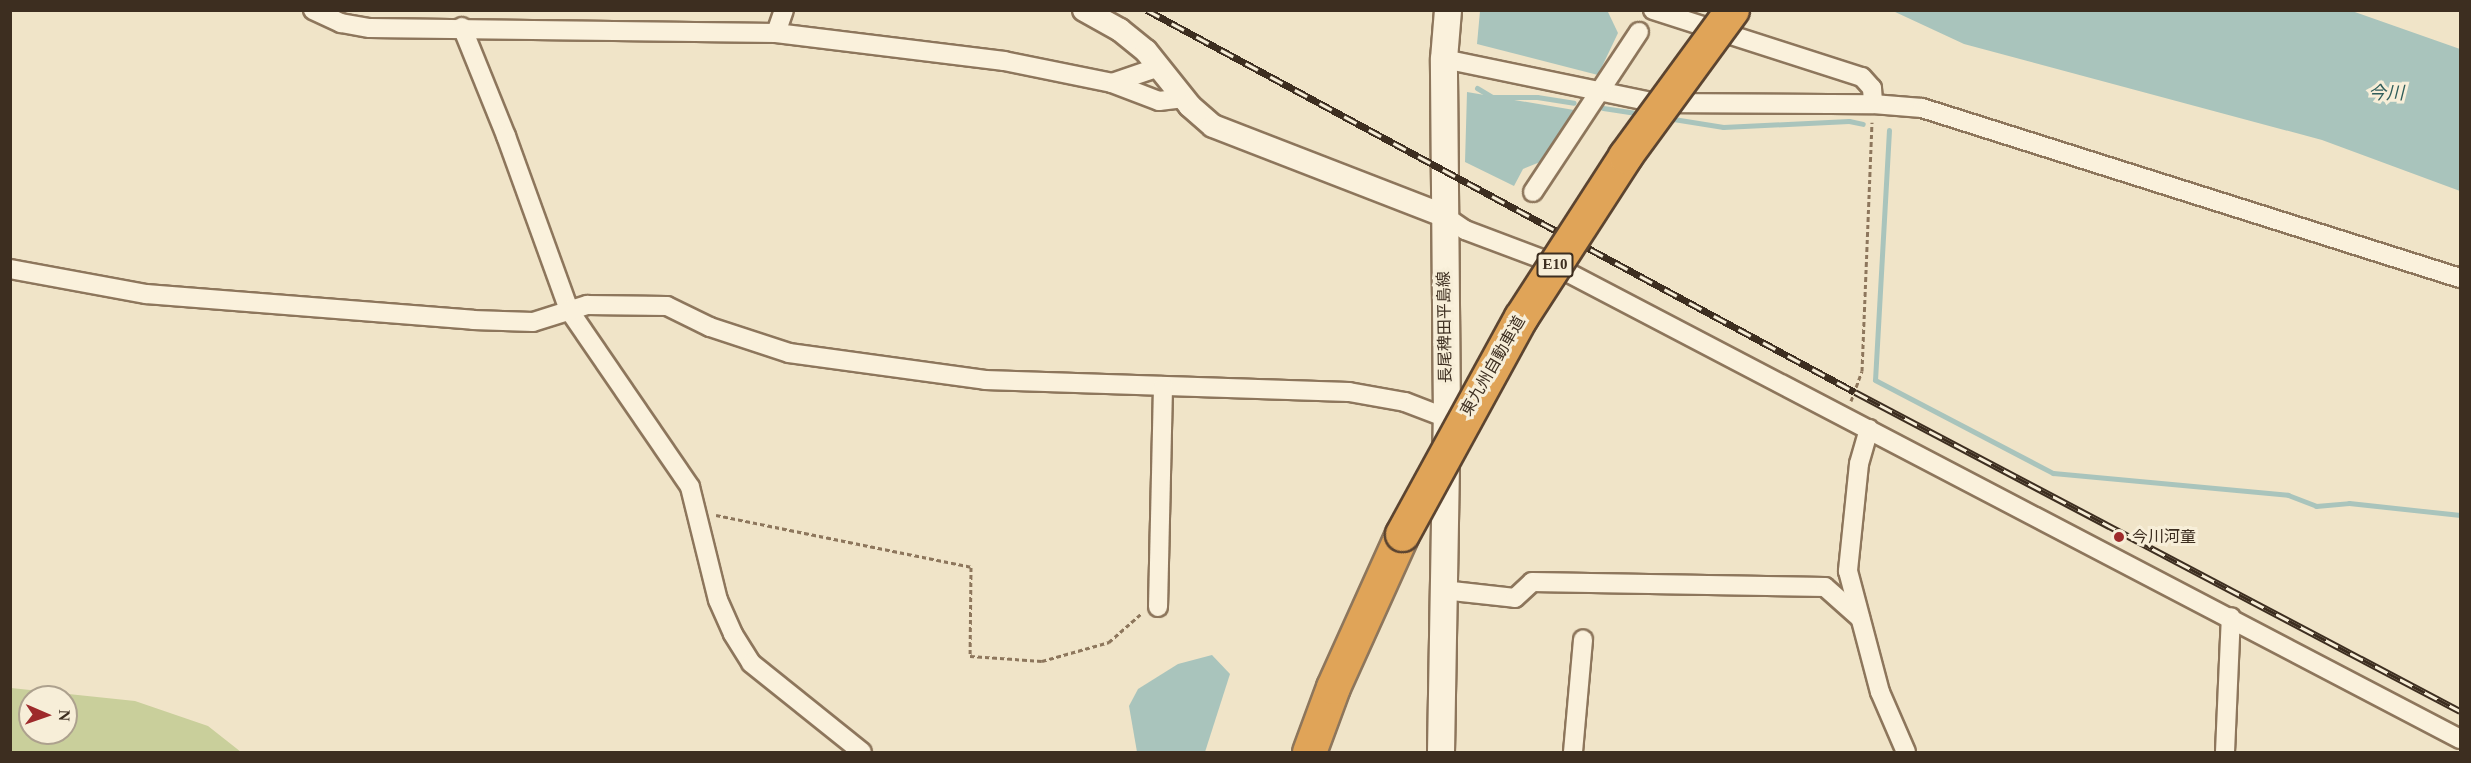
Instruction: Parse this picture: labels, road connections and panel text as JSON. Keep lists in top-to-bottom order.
{
  "streets": {
    "highway": ["E10", "東九州自動車道"],
    "main road": ["長尾稗田平島線"]
  },
  "water": ["今川"],
  "places": ["今川河童"],
  "north": "right"
}
